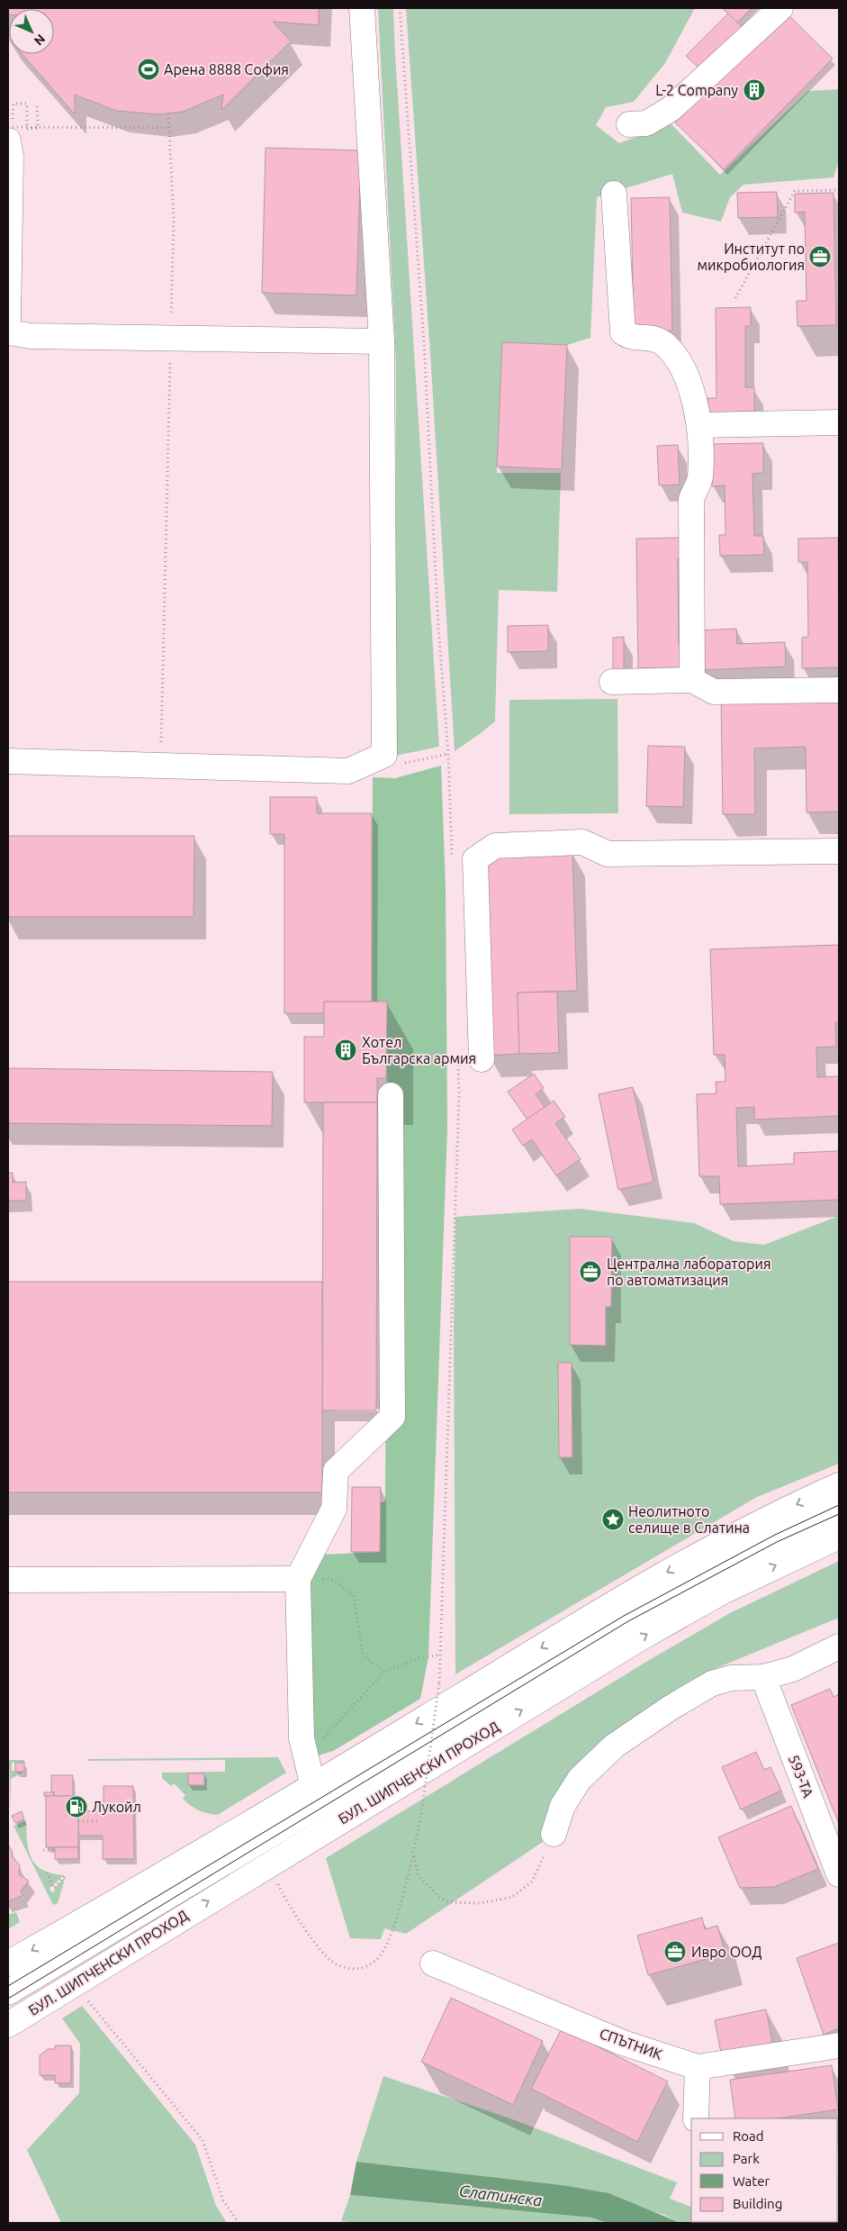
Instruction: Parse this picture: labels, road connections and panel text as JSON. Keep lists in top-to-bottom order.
{
  "streets": {
    "main road": ["БУЛ. ШИПЧЕНСКИ ПРОХОД", "593-ТА", "СПЪТНИК"]
  },
  "water": ["Слатинска"],
  "places": {
    "sports": ["Арена 8888 София"],
    "building": ["L-2 Company", "Хотел Българска армия"],
    "office": ["Институт по микробиология", "Централна лаборатория по автоматизация", "Ивро ООД"],
    "place": ["Неолитното селище в Слатина"],
    "fuel station": ["Лукойл"]
  },
  "legend": [
    "Road",
    "Park",
    "Water",
    "Building"
  ],
  "north": "bottom right"
}
